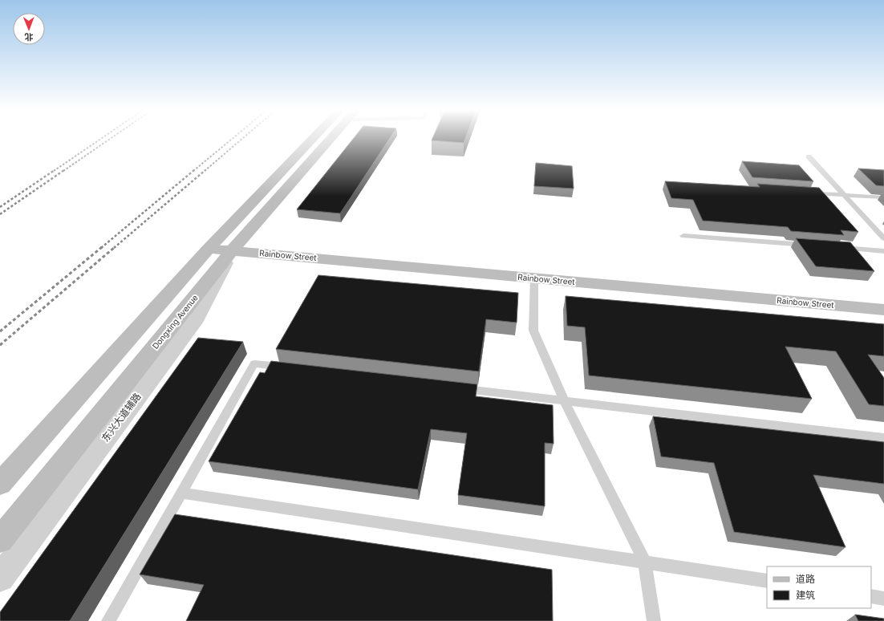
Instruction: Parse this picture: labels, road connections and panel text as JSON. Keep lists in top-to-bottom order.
{
  "streets": {
    "main road": ["Rainbow Street", "Dongxing Avenue"],
    "street": ["东兴大道辅路"]
  },
  "crossings": [
    ["Rainbow Street", "Dongxing Avenue"],
    ["Rainbow Street", "东兴大道辅路"],
    ["Dongxing Avenue", "东兴大道辅路"]
  ],
  "legend": ["道路", "建筑"],
  "north": "bottom"
}
